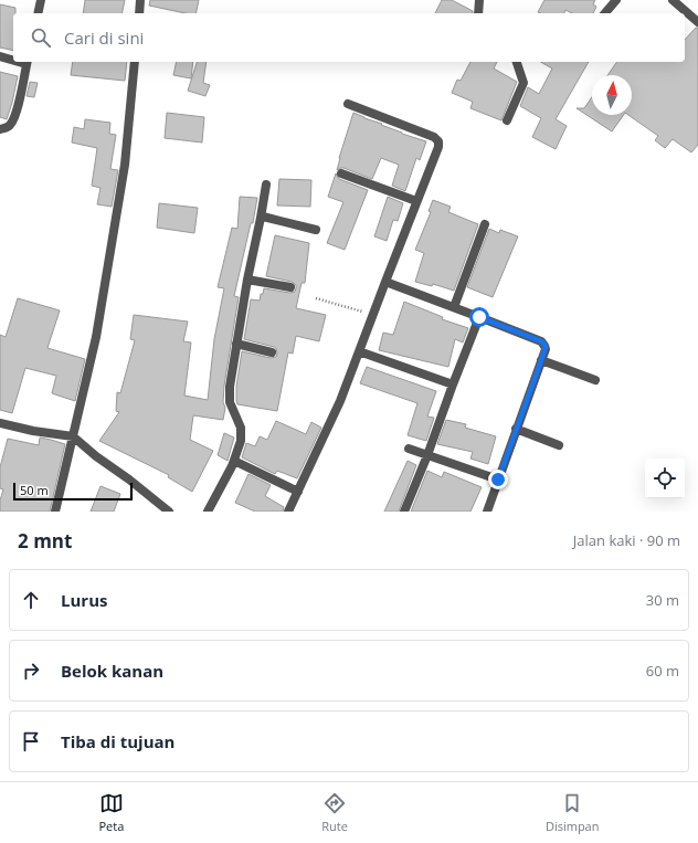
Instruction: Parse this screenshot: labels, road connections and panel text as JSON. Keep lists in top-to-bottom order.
{
  "scale_bar": "50 m",
  "north": "top",
  "page": {
    "search": "Cari di sini",
    "scale": "50 m",
    "heading": ["2 mnt", "Jalan kaki · 90 m"],
    "list": [
      ["Lurus", "30 m"],
      ["Belok kanan", "60 m"],
      "Tiba di tujuan"
    ],
    "nav": ["Peta", "Rute", "Disimpan"]
  }
}
